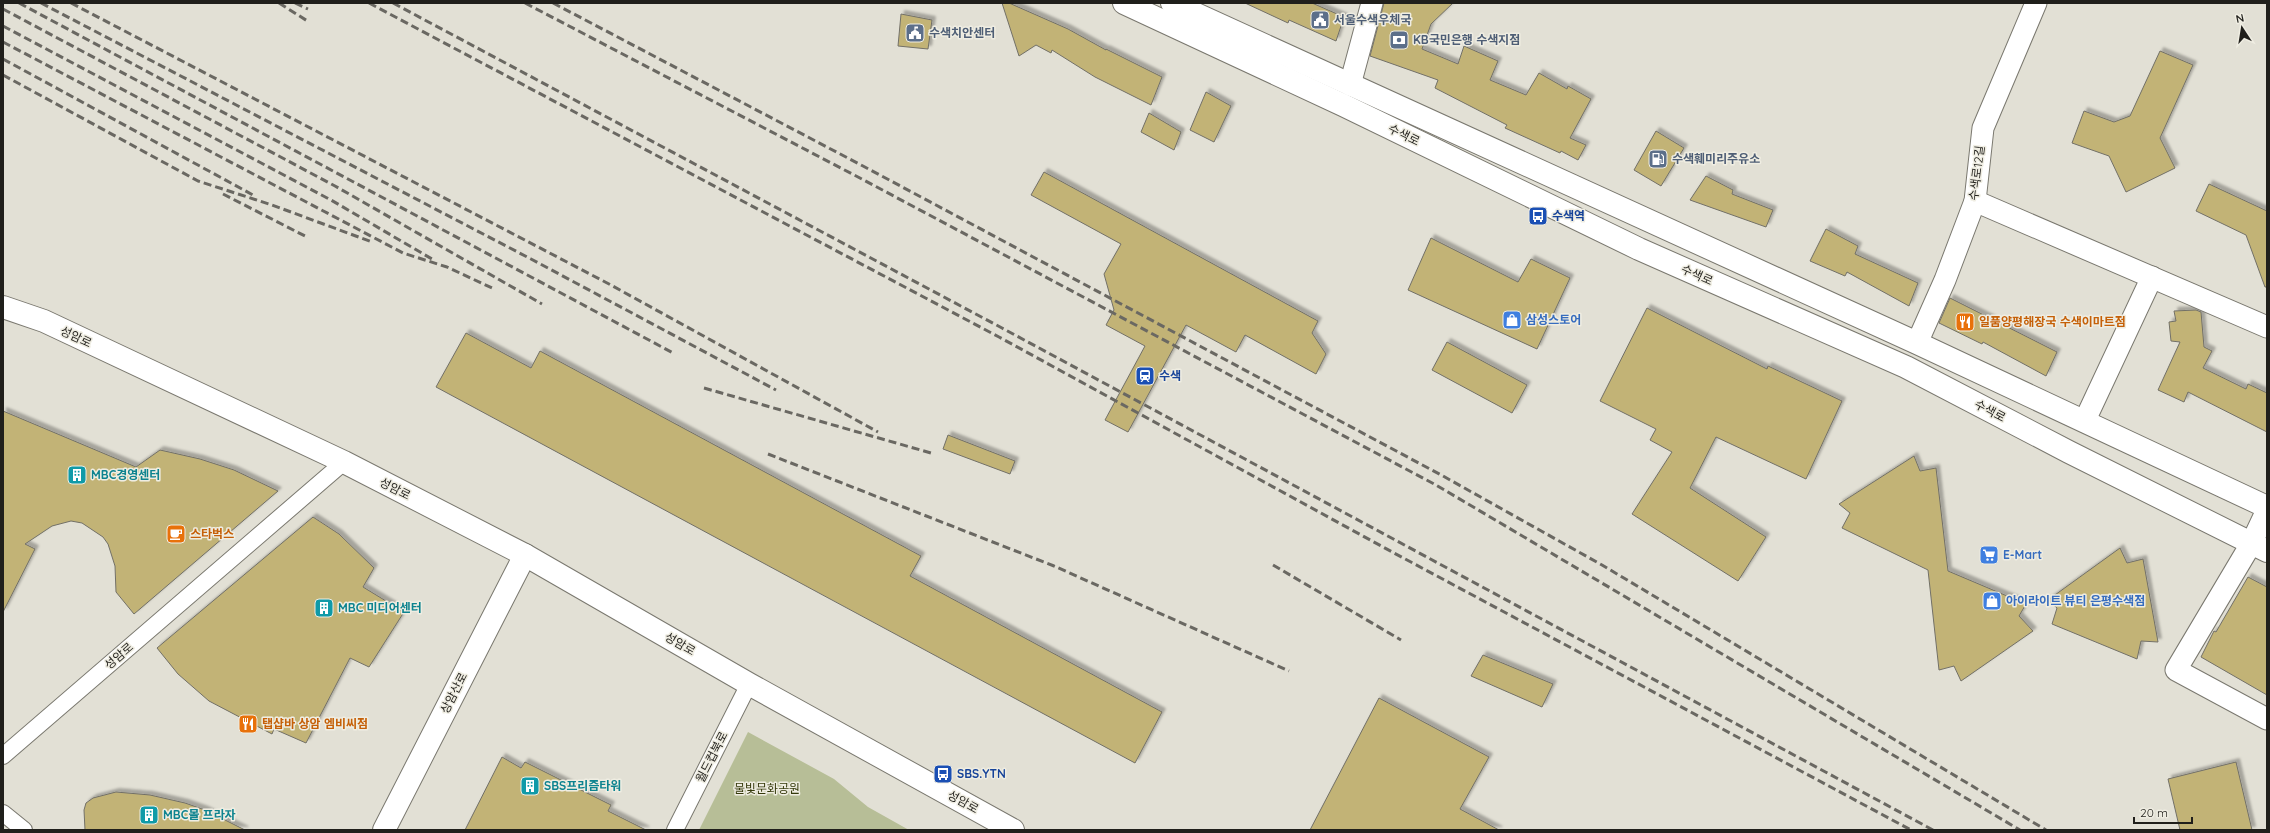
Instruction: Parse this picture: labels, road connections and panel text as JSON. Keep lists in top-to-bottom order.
{
  "streets": {
    "main road": ["수색로", "성암로", "상암산로"],
    "street": ["수색로12길", "월드컵북로"]
  },
  "crossings": [
    ["수색로", "수색로12길"],
    ["성암로", "상암산로"],
    ["성암로", "월드컵북로"]
  ],
  "parks": ["물빛문화공원"],
  "places": {
    "public building": ["서울수색우체국", "수색치안센터"],
    "bank": ["KB국민은행 수색지점"],
    "fuel station": ["수색훼미리주유소"],
    "bus stop": ["수색역", "SBS.YTN"],
    "shop": ["삼성스토어", "아이라이트 뷰티 은평수색점"],
    "restaurant": ["일품양평해장국 수색이마트점", "탭샵바 상암 엠비씨점"],
    "station": ["수색"],
    "building": [
      "MBC경영센터",
      "MBC 미디어센터",
      "SBS프리즘타워",
      "MBC몰 프라자"
    ],
    "cafe": ["스타벅스"],
    "supermarket": ["E-Mart"]
  },
  "scale_bar": "20 m",
  "north": "top"
}
